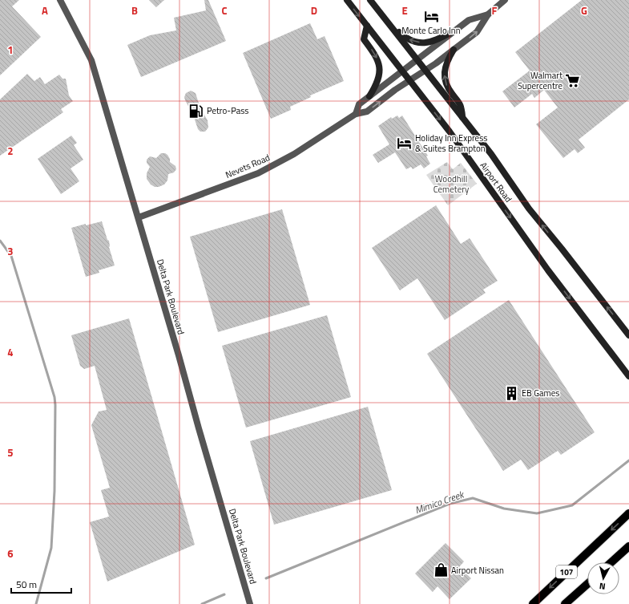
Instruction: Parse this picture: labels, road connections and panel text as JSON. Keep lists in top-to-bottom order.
{
  "streets": {
    "main road": ["Airport Road", "107"],
    "street": ["Nevets Road", "Delta Park Boulevard"]
  },
  "crossings": [
    ["Nevets Road", "Airport Road"],
    ["Nevets Road", "Delta Park Boulevard"]
  ],
  "water": ["Mimico Creek"],
  "parks": ["Woodhill Cemetery"],
  "places": {
    "hotel": ["Monte Carlo Inn", "Holiday Inn Express & Suites Brampton"],
    "supermarket": ["Walmart Supercentre"],
    "fuel station": ["Petro-Pass"],
    "building": ["EB Games"],
    "shop": ["Airport Nissan"]
  },
  "scale_bar": "50 m",
  "north": "bottom",
  "grid": {
    "columns": [
      "A",
      "B",
      "C",
      "D",
      "E",
      "F",
      "G"
    ],
    "rows": [
      "1",
      "2",
      "3",
      "4",
      "5",
      "6"
    ]
  }
}
